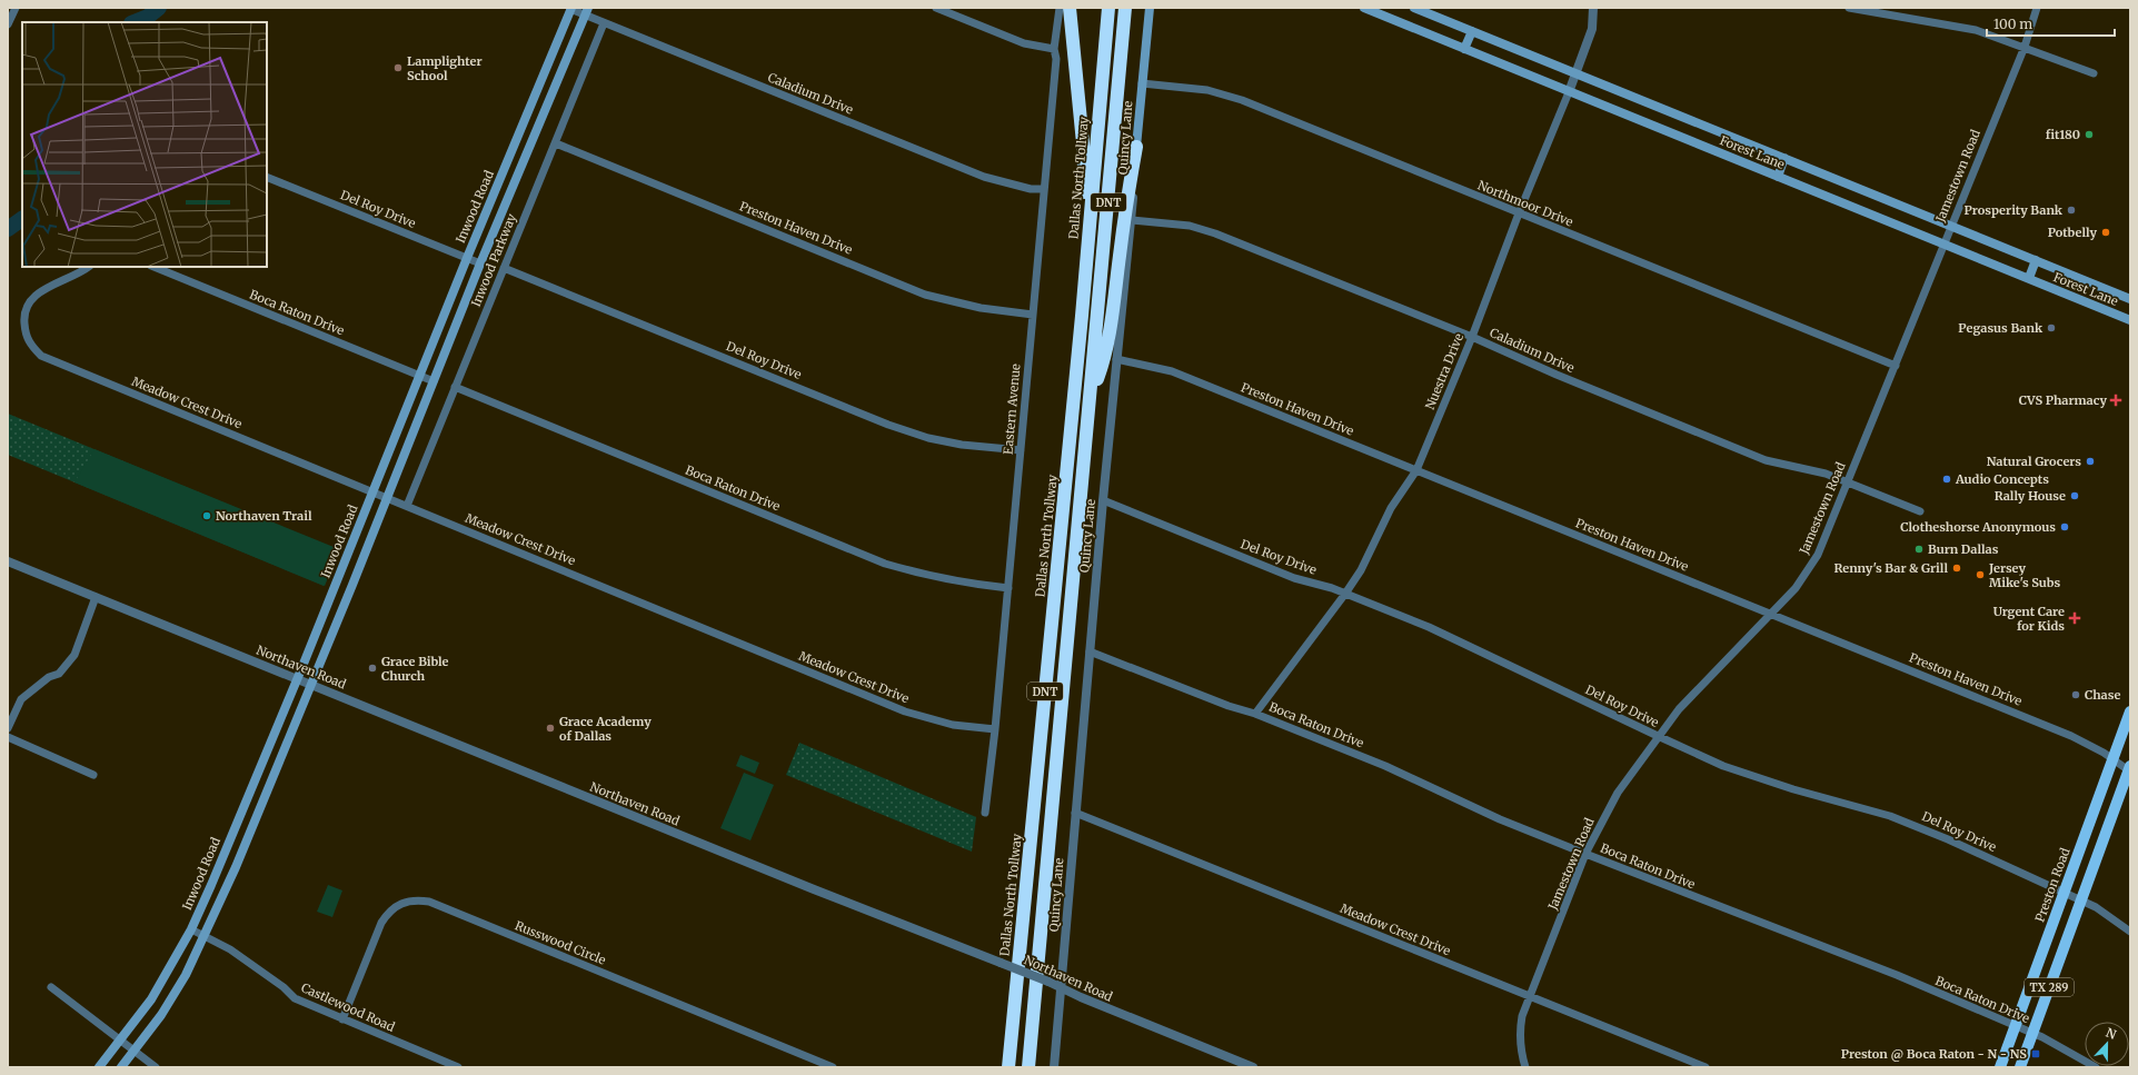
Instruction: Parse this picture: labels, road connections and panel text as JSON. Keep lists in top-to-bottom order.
{
  "streets": {
    "highway": ["Dallas North Tollway", "DNT"],
    "main road": [
      "Quincy Lane",
      "Forest Lane",
      "Inwood Road",
      "Preston Road",
      "TX 289"
    ],
    "street": [
      "Caladium Drive",
      "Jamestown Road",
      "Northmoor Drive",
      "Del Roy Drive",
      "Preston Haven Drive",
      "Inwood Parkway",
      "Boca Raton Drive",
      "Nuestra Drive",
      "Meadow Crest Drive",
      "Eastern Avenue",
      "Northaven Road",
      "Russwood Circle",
      "Castlewood Road"
    ]
  },
  "crossings": [
    ["Caladium Drive", "Quincy Lane"],
    ["Caladium Drive", "Jamestown Road"],
    ["Caladium Drive", "Inwood Road"],
    ["Caladium Drive", "Inwood Parkway"],
    ["Caladium Drive", "Nuestra Drive"],
    ["Caladium Drive", "Eastern Avenue"],
    ["Quincy Lane", "Northmoor Drive"],
    ["Quincy Lane", "Del Roy Drive"],
    ["Quincy Lane", "Preston Haven Drive"],
    ["Quincy Lane", "Boca Raton Drive"],
    ["Quincy Lane", "Meadow Crest Drive"],
    ["Quincy Lane", "Northaven Road"],
    ["Forest Lane", "Jamestown Road"],
    ["Forest Lane", "Nuestra Drive"],
    ["Jamestown Road", "Northmoor Drive"],
    ["Jamestown Road", "Del Roy Drive"],
    ["Jamestown Road", "Preston Haven Drive"],
    ["Jamestown Road", "Boca Raton Drive"],
    ["Jamestown Road", "Meadow Crest Drive"],
    ["Northmoor Drive", "Nuestra Drive"],
    ["Inwood Road", "Del Roy Drive"],
    ["Inwood Road", "Boca Raton Drive"],
    ["Inwood Road", "Meadow Crest Drive"],
    ["Inwood Road", "Northaven Road"],
    ["Inwood Road", "Castlewood Road"],
    ["Del Roy Drive", "Inwood Parkway"],
    ["Del Roy Drive", "Nuestra Drive"],
    ["Del Roy Drive", "Eastern Avenue"],
    ["Del Roy Drive", "Preston Road"],
    ["Del Roy Drive", "TX 289"],
    ["Preston Haven Drive", "Inwood Parkway"],
    ["Preston Haven Drive", "Nuestra Drive"],
    ["Preston Haven Drive", "Eastern Avenue"],
    ["Preston Haven Drive", "Preston Road"],
    ["Preston Haven Drive", "TX 289"],
    ["Inwood Parkway", "Boca Raton Drive"],
    ["Inwood Parkway", "Meadow Crest Drive"],
    ["Boca Raton Drive", "Nuestra Drive"],
    ["Boca Raton Drive", "Eastern Avenue"],
    ["Boca Raton Drive", "Preston Road"],
    ["Boca Raton Drive", "TX 289"],
    ["Meadow Crest Drive", "Eastern Avenue"],
    ["Russwood Circle", "Castlewood Road"]
  ],
  "places": {
    "other": [
      "Lamplighter School",
      "fit180",
      "Prosperity Bank",
      "Potbelly",
      "Pegasus Bank",
      "Natural Grocers",
      "Audio Concepts",
      "Rally House",
      "Northaven Trail",
      "Clotheshorse Anonymous",
      "Burn Dallas",
      "Renny's Bar & Grill",
      "Jersey Mike's Subs",
      "Grace Bible Church",
      "Chase",
      "Grace Academy of Dallas"
    ],
    "health": ["CVS Pharmacy", "Urgent Care for Kids"],
    "transit": ["Preston @ Boca Raton - N - NS"]
  },
  "scale_bar": "100 m",
  "north": "top"
}
